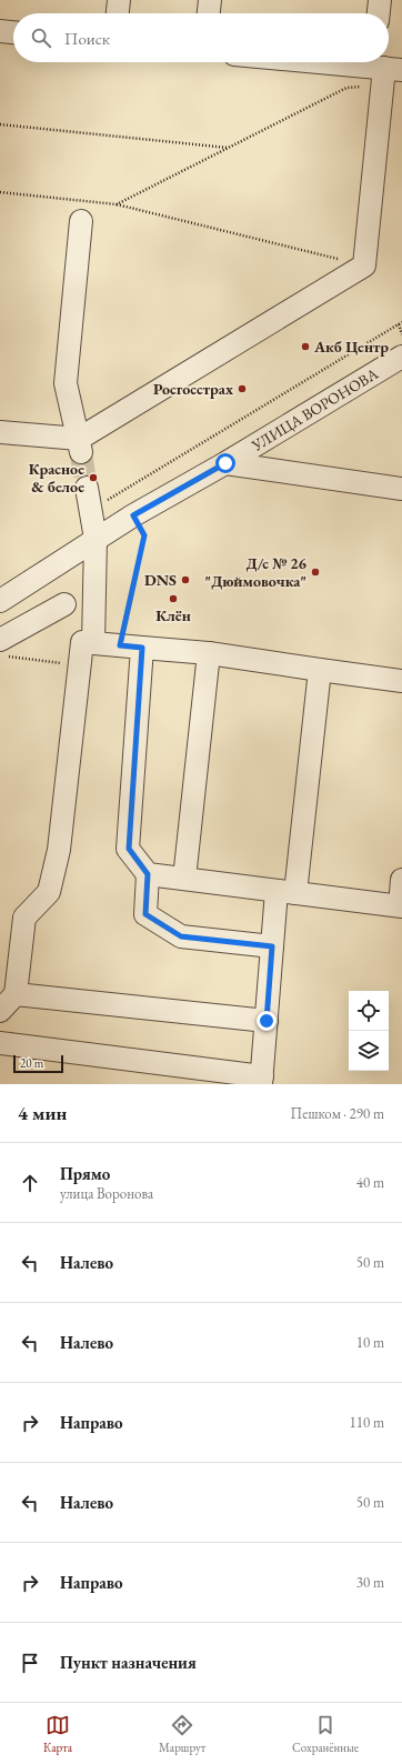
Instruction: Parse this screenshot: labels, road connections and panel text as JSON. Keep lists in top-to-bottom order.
{
  "streets": {
    "street": ["УЛИЦА ВОРОНОВА"]
  },
  "places": [
    "Акб Центр",
    "Росгосстрах",
    "Красное & белое",
    "Д/с № 26 \"Дюймовочка\"",
    "DNS",
    "Клён"
  ],
  "scale_bar": "20 m",
  "page": {
    "search": "Поиск",
    "scale": "20 m",
    "heading": ["4 мин", "Пешком · 290 m"],
    "list": [
      ["Прямо", "улица Воронова", "40 m"],
      ["Налево", "50 m"],
      ["Налево", "10 m"],
      ["Направо", "110 m"],
      ["Налево", "50 m"],
      ["Направо", "30 m"],
      "Пункт назначения"
    ],
    "nav": ["Карта", "Маршрут", "Сохранённые"]
  }
}
